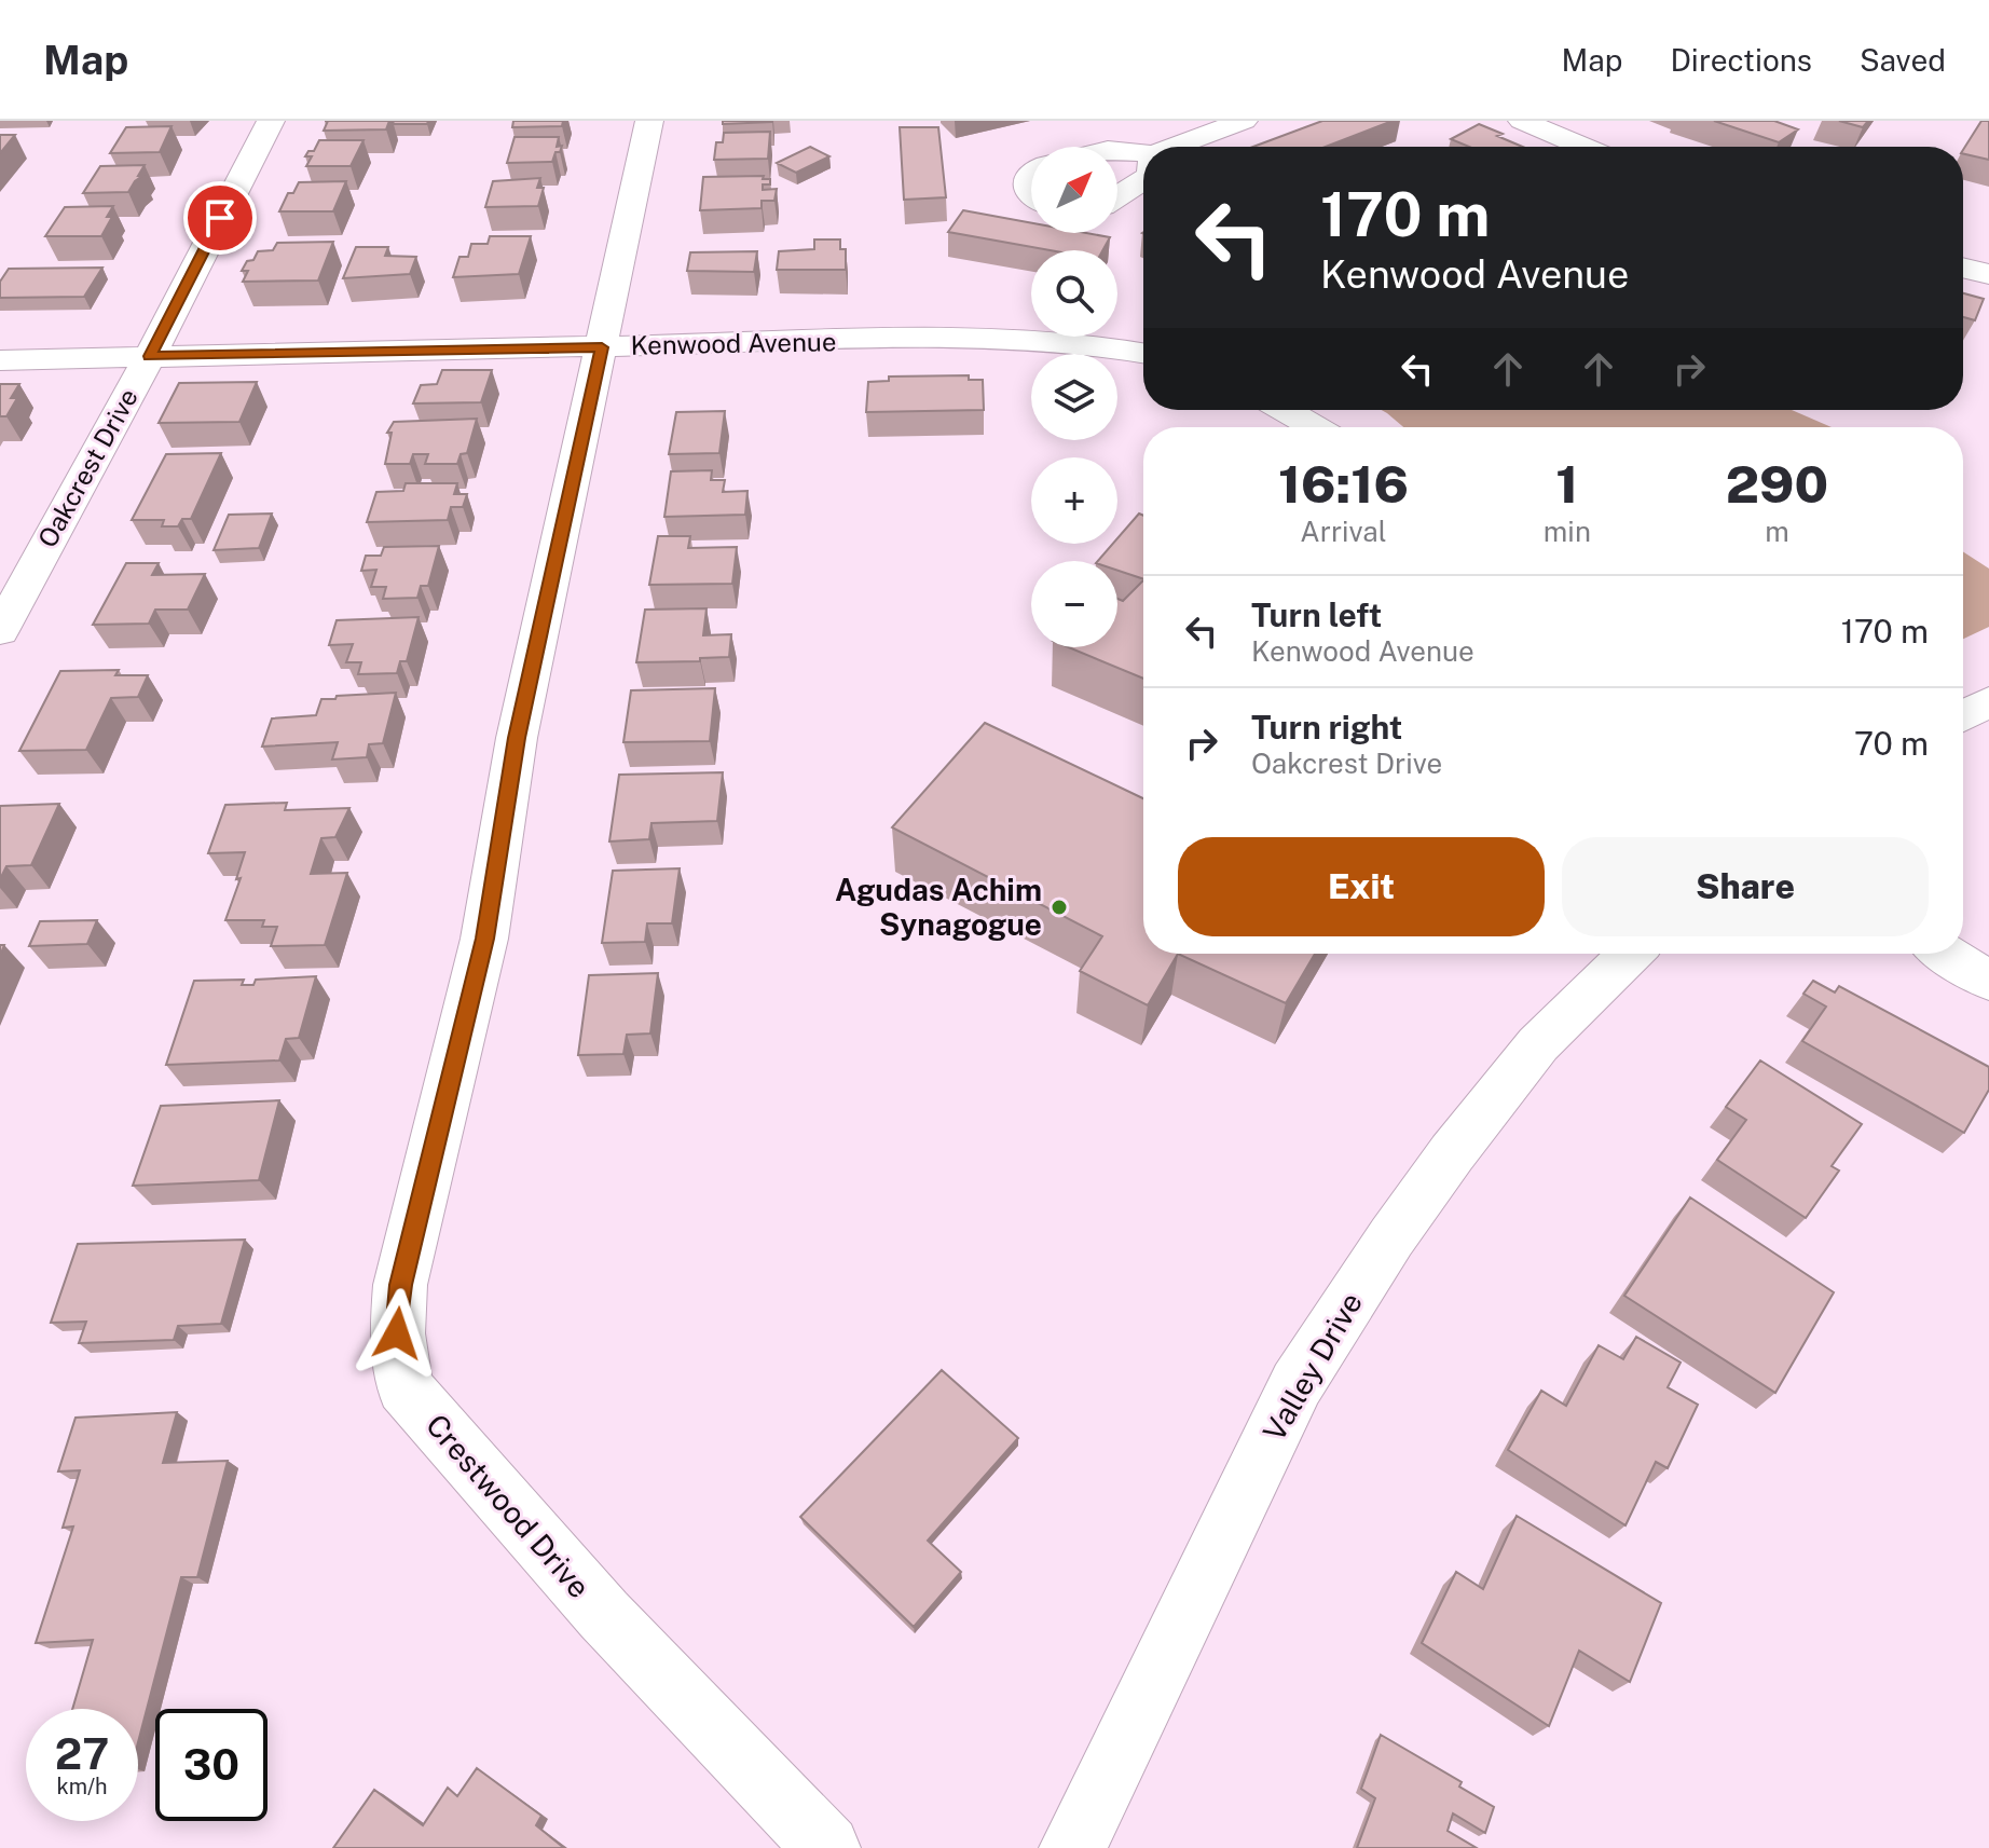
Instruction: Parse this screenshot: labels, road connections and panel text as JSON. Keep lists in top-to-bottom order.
{
  "streets": {
    "street": [
      "Kenwood Avenue",
      "Oakcrest Drive",
      "Valley Drive",
      "Crestwood Drive"
    ]
  },
  "crossings": [
    ["Kenwood Avenue", "Oakcrest Drive"],
    ["Kenwood Avenue", "Crestwood Drive"]
  ],
  "places": ["Agudas Achim Synagogue"],
  "north": "top right",
  "page": {
    "header": "Map",
    "nav": ["Map", "Directions", "Saved"],
    "map_buttons": ["+", "−"],
    "turn": ["170 m", "Kenwood Avenue"],
    "eta": [
      "16:16",
      "Arrival",
      "1",
      "min",
      "290",
      "m"
    ],
    "list": [
      {
        "name": "Turn left",
        "note": "Kenwood Avenue",
        "value": "170 m"
      },
      {
        "name": "Turn right",
        "note": "Oakcrest Drive",
        "value": "70 m"
      }
    ],
    "buttons": ["Exit", "Share"],
    "speed": "27 km/h",
    "limit": "30"
  }
}
